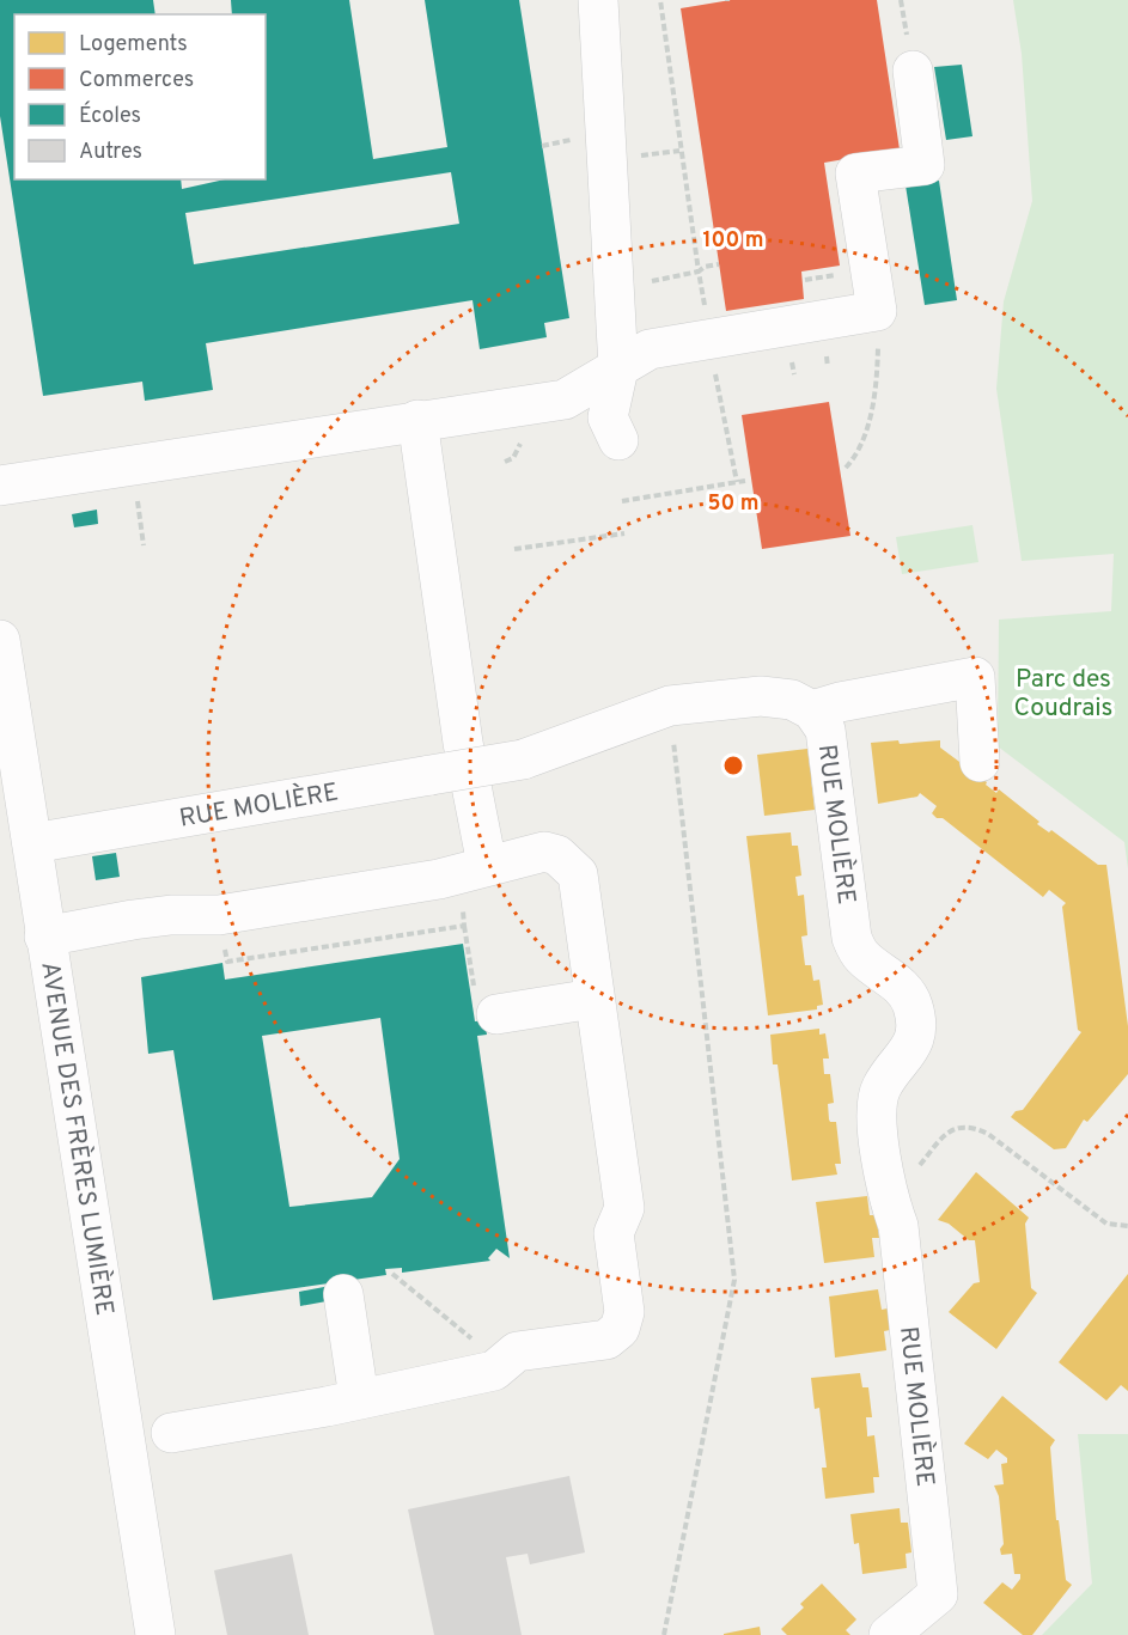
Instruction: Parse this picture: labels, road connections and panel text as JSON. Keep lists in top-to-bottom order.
{
  "streets": {
    "street": ["RUE MOLIÈRE", "AVENUE DES FRÈRES LUMIÈRE"]
  },
  "crossings": [
    ["RUE MOLIÈRE", "AVENUE DES FRÈRES LUMIÈRE"]
  ],
  "parks": ["Parc des Coudrais"],
  "legend": [
    "Logements",
    "Commerces",
    "Écoles",
    "Autres"
  ],
  "rings": ["100 m", "50 m"]
}
